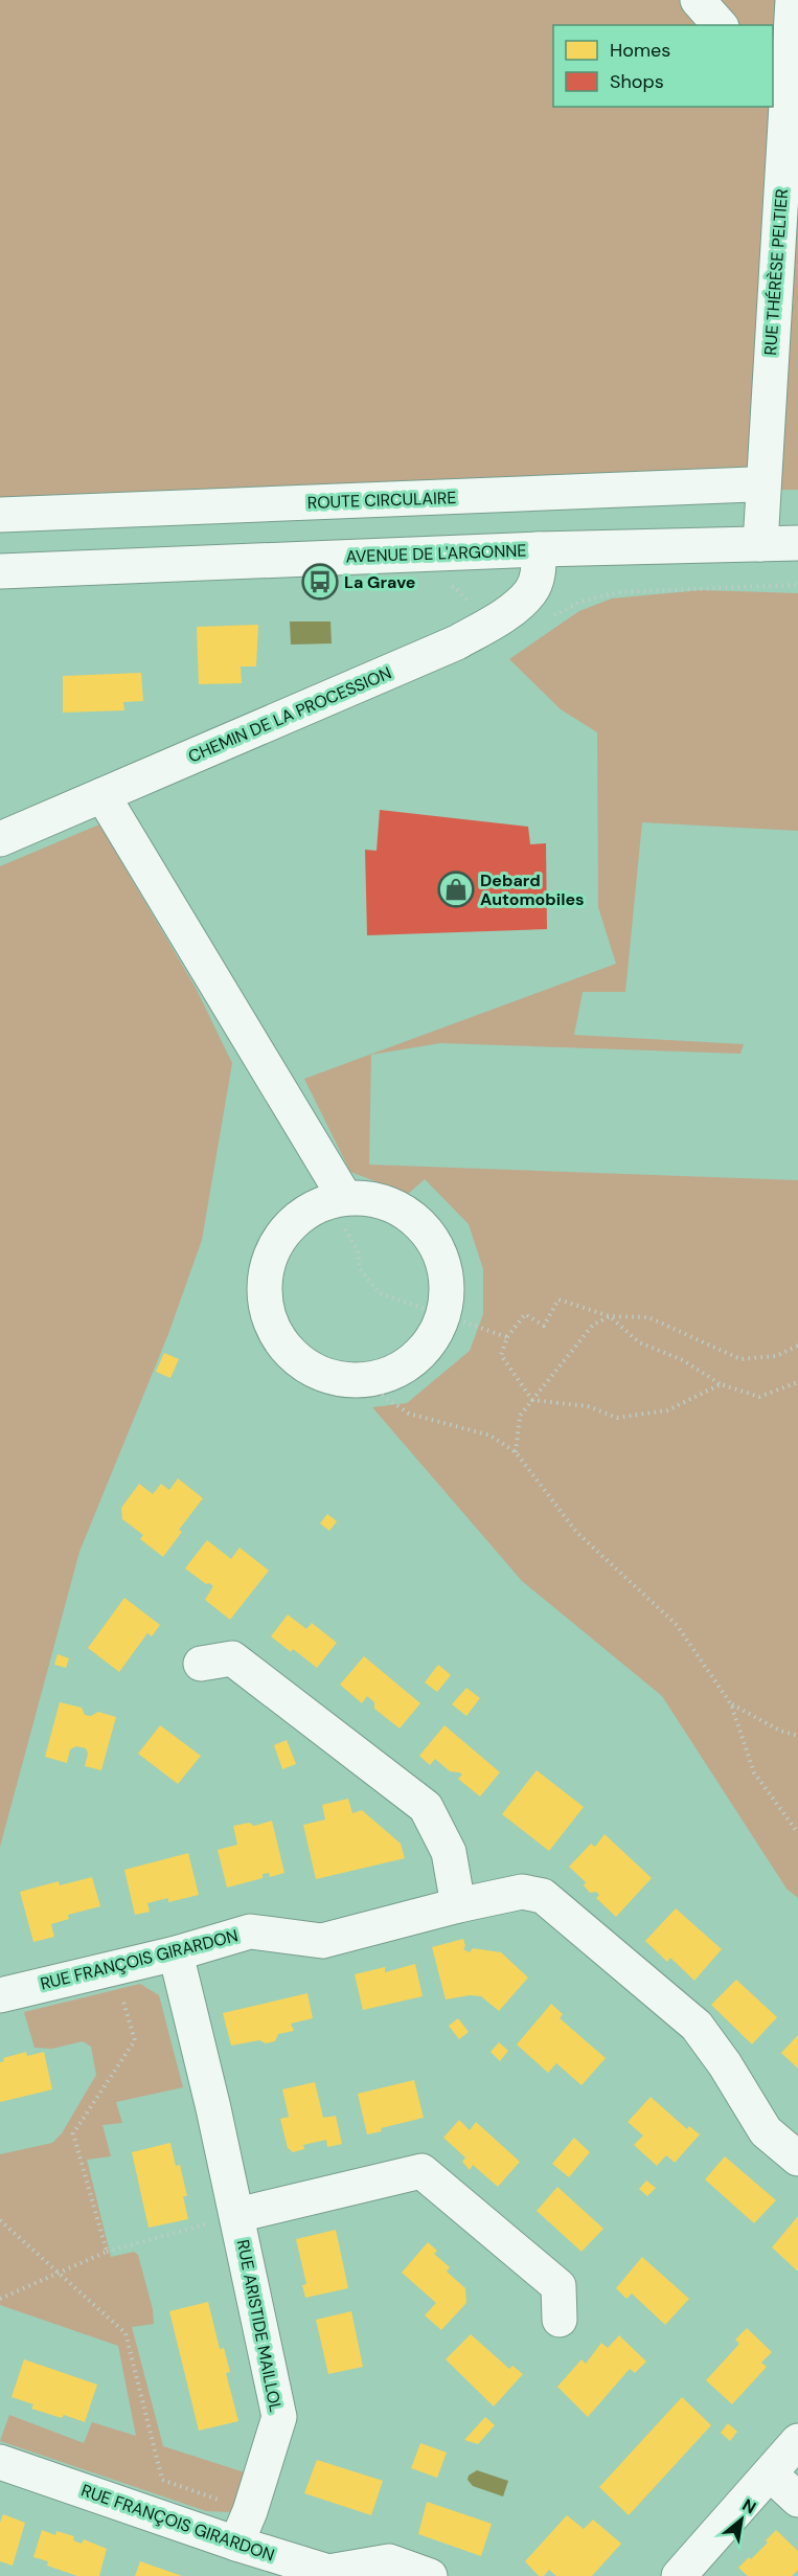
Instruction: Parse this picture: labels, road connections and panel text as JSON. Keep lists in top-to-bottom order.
{
  "streets": {
    "street": [
      "RUE THÉRÈSE PELTIER",
      "ROUTE CIRCULAIRE",
      "AVENUE DE L'ARGONNE",
      "CHEMIN DE LA PROCESSION",
      "RUE FRANÇOIS GIRARDON",
      "RUE ARISTIDE MAILLOL"
    ]
  },
  "crossings": [
    ["RUE THÉRÈSE PELTIER", "ROUTE CIRCULAIRE"],
    ["RUE THÉRÈSE PELTIER", "AVENUE DE L'ARGONNE"],
    ["AVENUE DE L'ARGONNE", "CHEMIN DE LA PROCESSION"],
    ["RUE FRANÇOIS GIRARDON", "RUE ARISTIDE MAILLOL"]
  ],
  "places": {
    "bus stop": ["La Grave"],
    "shop": ["Debard Automobiles"]
  },
  "legend": ["Homes", "Shops"],
  "north": "top right"
}
